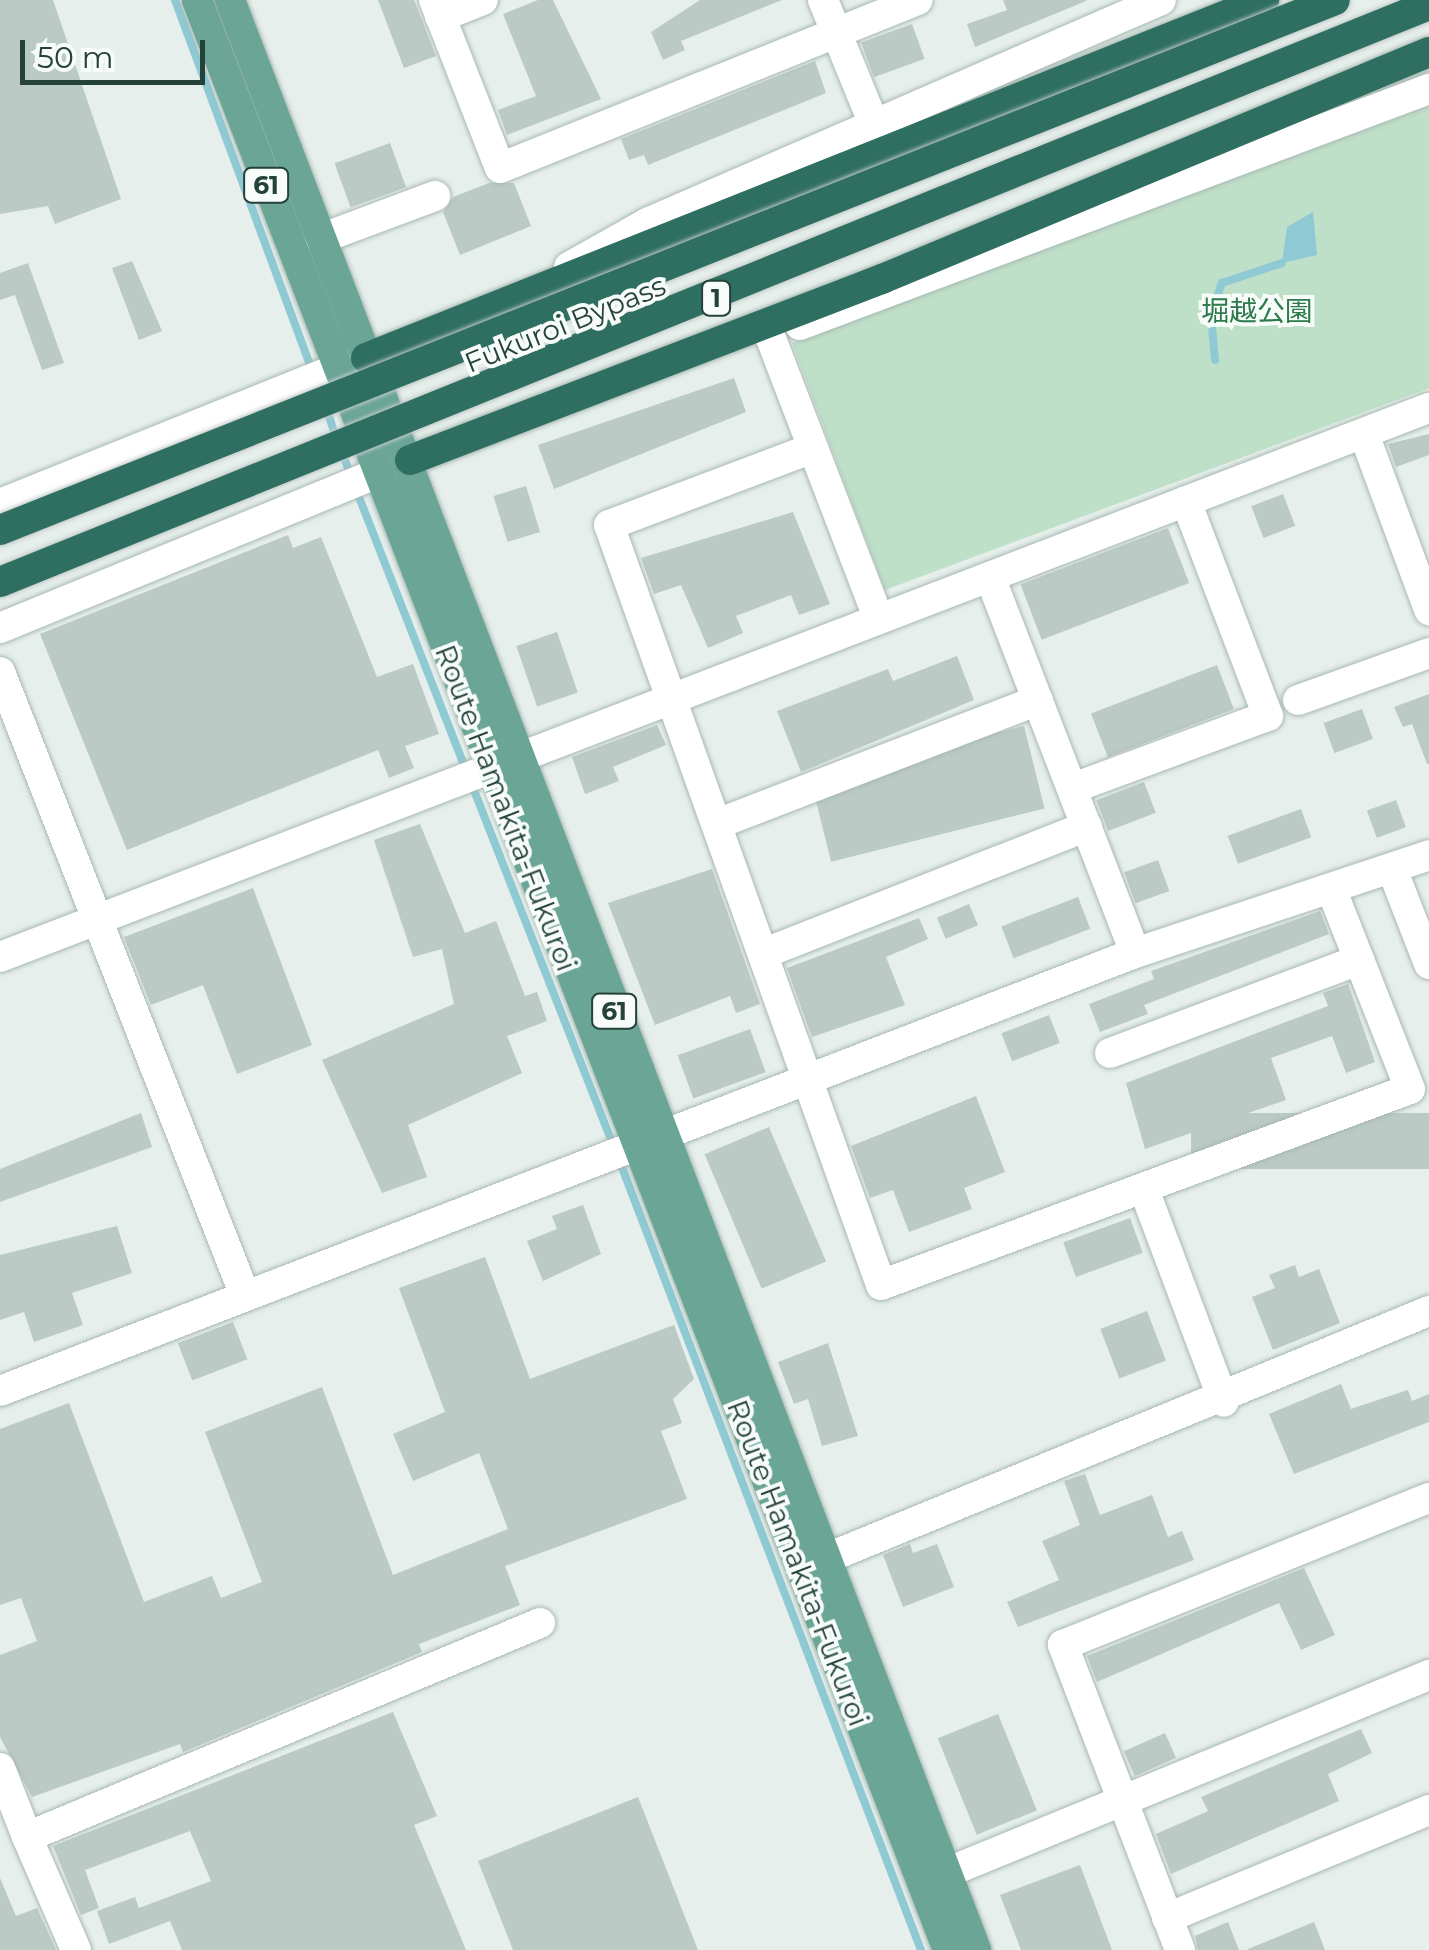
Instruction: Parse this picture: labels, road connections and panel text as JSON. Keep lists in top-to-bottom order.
{
  "streets": {
    "highway": ["1", "Fukuroi Bypass"],
    "main road": ["61", "Route Hamakita-Fukuroi"]
  },
  "parks": ["堀越公園"],
  "scale_bar": "50 m"
}
